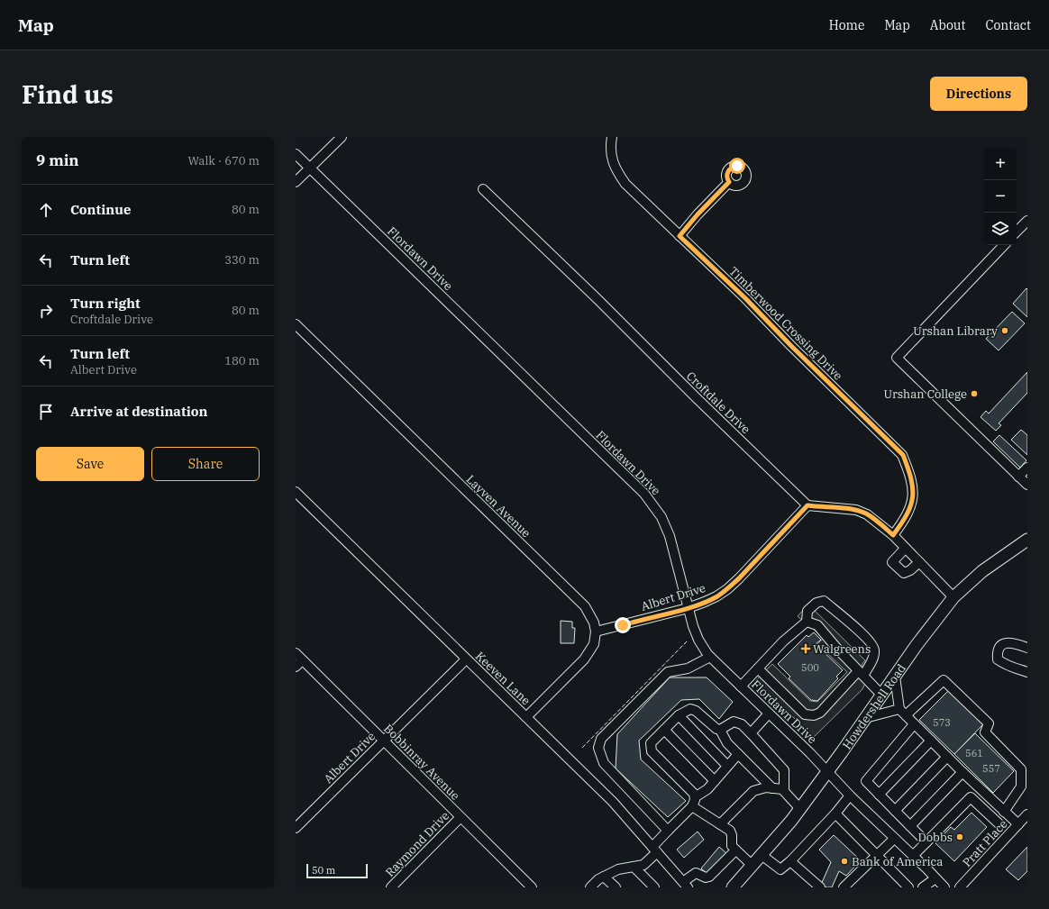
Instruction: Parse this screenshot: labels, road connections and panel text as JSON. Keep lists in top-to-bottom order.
{
  "streets": {
    "main road": ["Howdershell Road"],
    "street": [
      "Flordawn Drive",
      "Timberwood Crossing Drive",
      "Croftdale Drive",
      "Layven Avenue",
      "Albert Drive",
      "Keeven Lane",
      "Bobbinray Avenue",
      "Pratt Place",
      "Raymond Drive"
    ]
  },
  "crossings": [
    ["Flordawn Drive", "Albert Drive"],
    ["Flordawn Drive", "Howdershell Road"],
    ["Croftdale Drive", "Albert Drive"],
    ["Layven Avenue", "Albert Drive"],
    ["Albert Drive", "Keeven Lane"],
    ["Albert Drive", "Bobbinray Avenue"],
    ["Bobbinray Avenue", "Raymond Drive"]
  ],
  "places": {
    "other": [
      "Urshan Library",
      "Urshan College",
      "Dobbs",
      "Bank of America"
    ],
    "health": ["Walgreens"]
  },
  "house_numbers": [
    "500",
    "573",
    "561",
    "557"
  ],
  "scale_bar": "50 m",
  "page": {
    "header": "Map",
    "nav": [
      "Home",
      "Map",
      "About",
      "Contact"
    ],
    "buttons": [
      "Directions",
      ["Save", "Share"]
    ],
    "title": "Find us",
    "heading": ["9 min", "Walk · 670 m"],
    "map_buttons": ["+", "−"],
    "list": [
      ["Continue", "80 m"],
      ["Turn left", "330 m"],
      ["Turn right", "Croftdale Drive", "80 m"],
      ["Turn left", "Albert Drive", "180 m"],
      "Arrive at destination"
    ],
    "scale": "50 m"
  }
}
